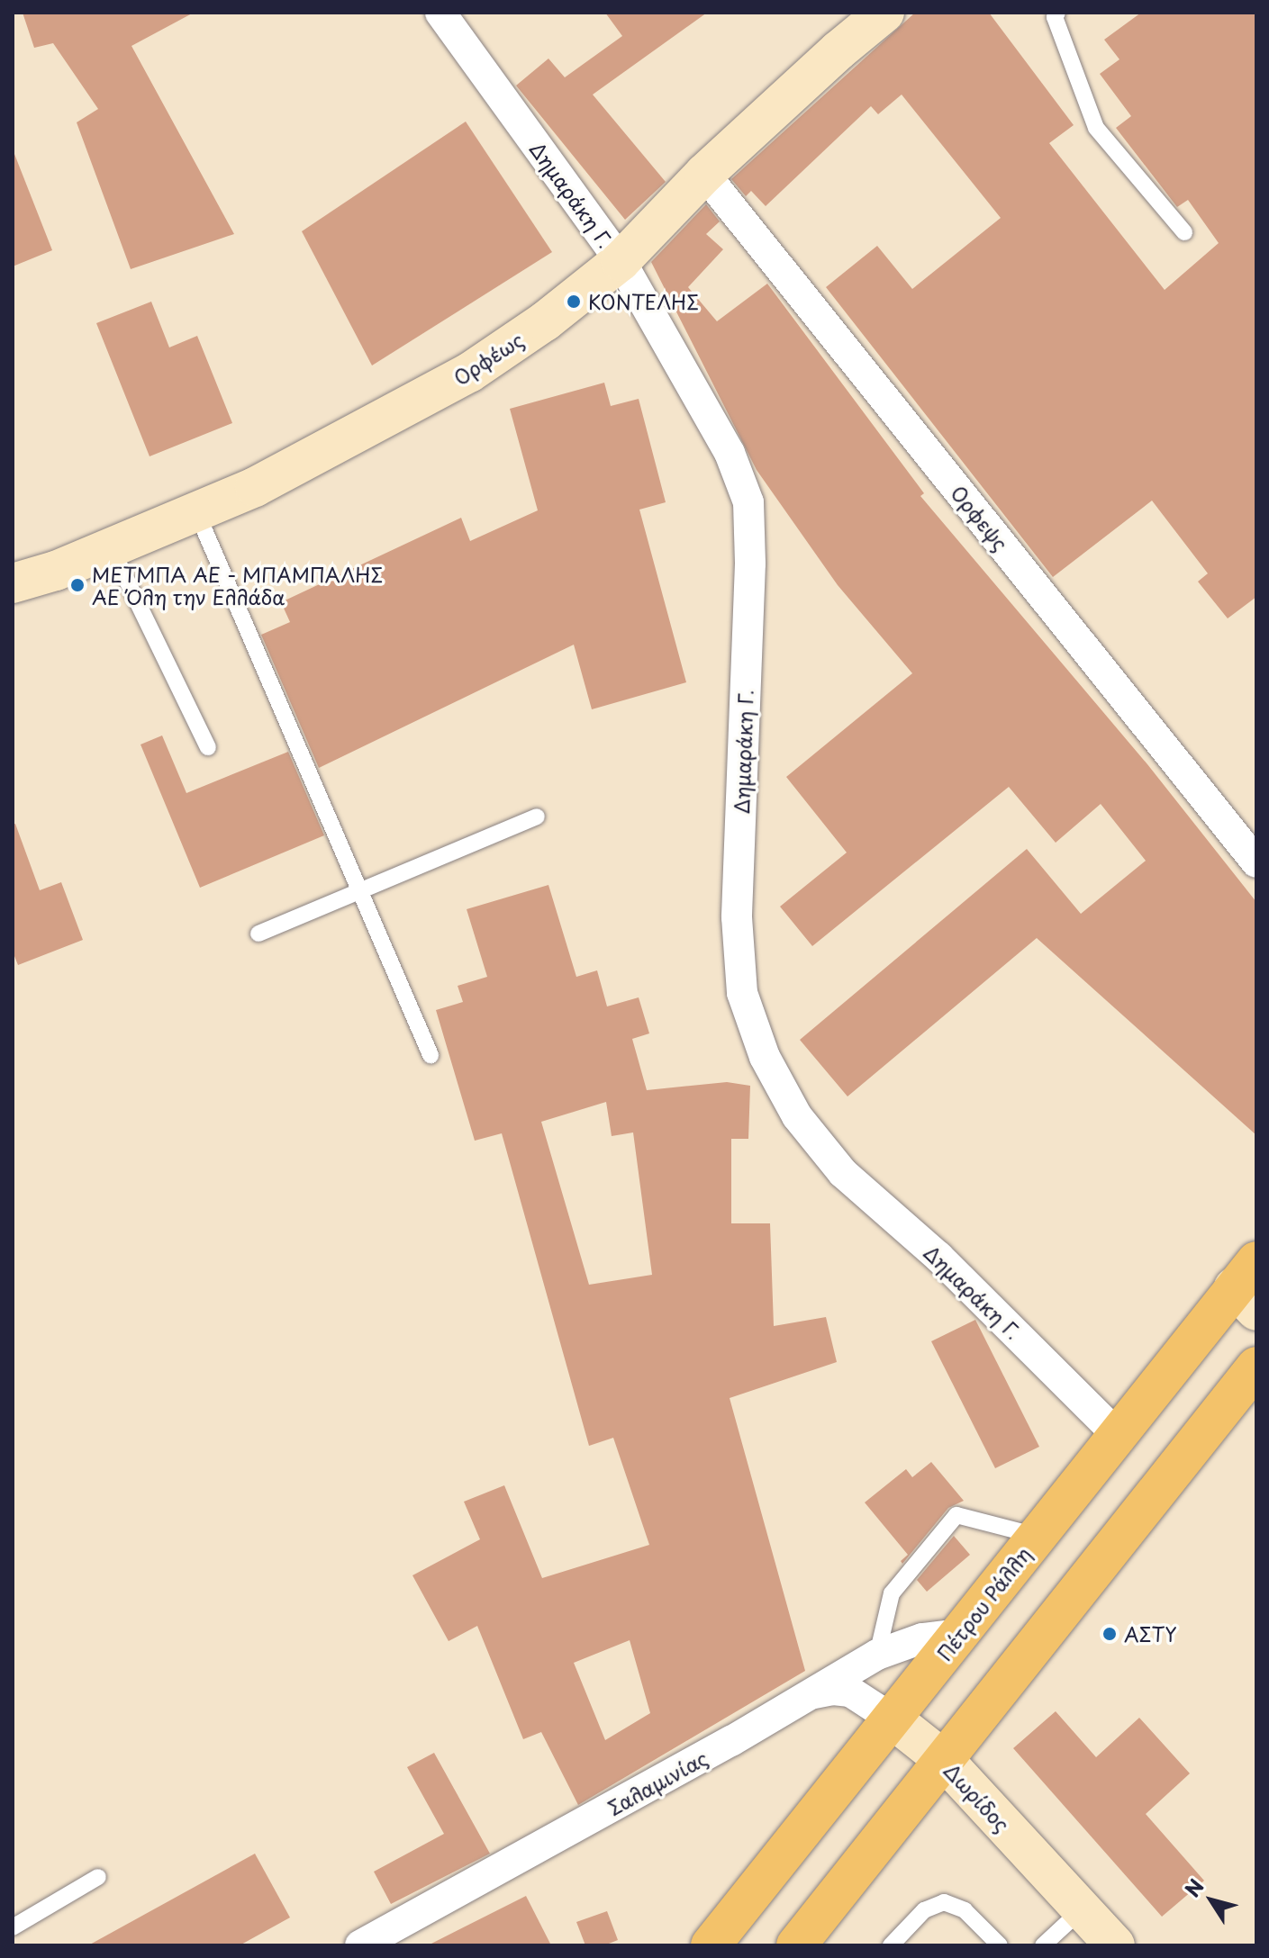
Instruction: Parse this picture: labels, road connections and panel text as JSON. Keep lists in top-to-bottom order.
{
  "streets": {
    "main road": ["Πέτρου Ράλλη"],
    "street": [
      "Δημαράκη Γ.",
      "Ορφέως",
      "Ορφεψς",
      "Σαλαμινίας",
      "Δωρίδος"
    ]
  },
  "crossings": [
    ["Δημαράκη Γ.", "Ορφέως"],
    ["Δημαράκη Γ.", "Πέτρου Ράλλη"],
    ["Ορφέως", "Ορφεψς"],
    ["Πέτρου Ράλλη", "Σαλαμινίας"],
    ["Πέτρου Ράλλη", "Δωρίδος"],
    ["Σαλαμινίας", "Δωρίδος"]
  ],
  "places": ["ΚΟΝΤΕΛΗΣ", "ΜΕΤΜΠΑ ΑΕ - ΜΠΑΜΠΑΛΗΣ ΑΕ Όλη την Ελλάδα", "ΑΣΤΥ"],
  "north": "top left"
}
